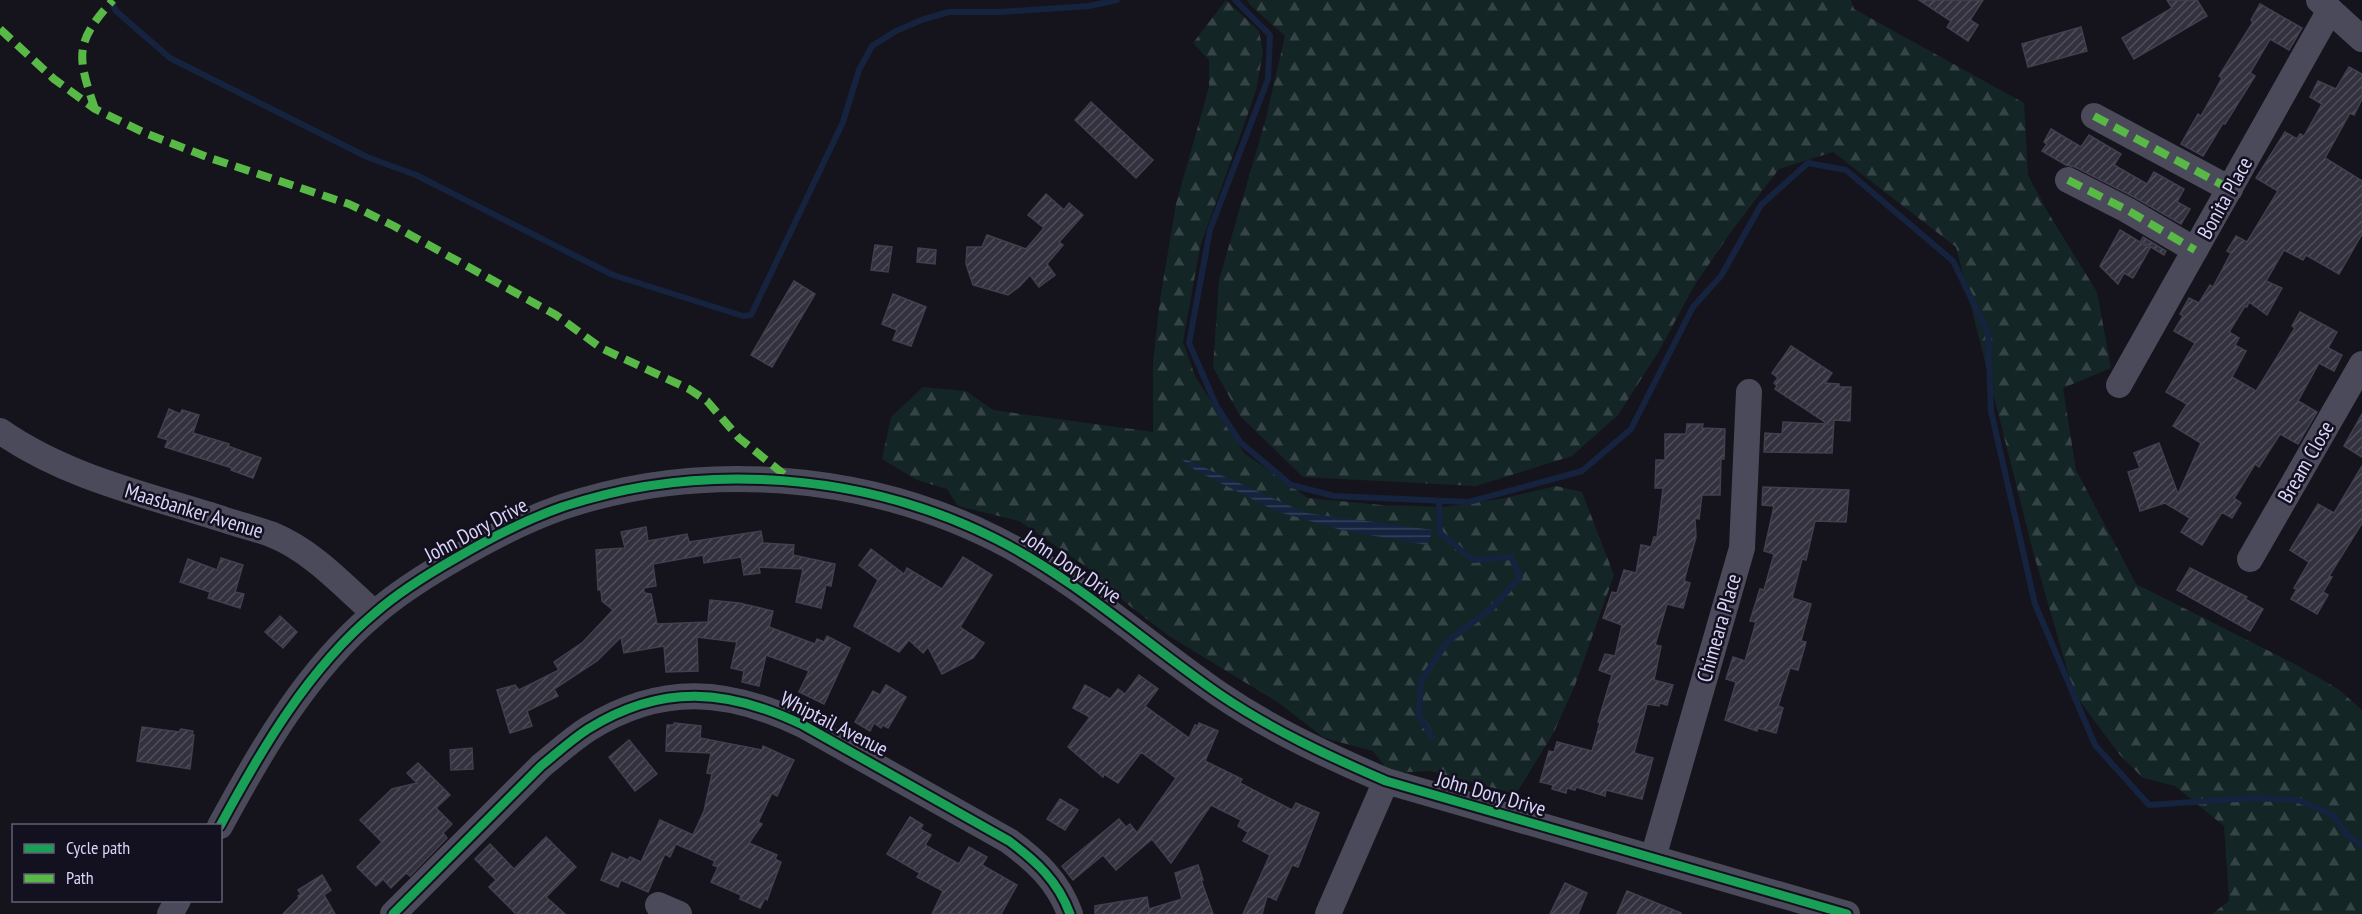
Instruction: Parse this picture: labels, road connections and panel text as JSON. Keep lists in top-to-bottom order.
{
  "streets": {
    "street": [
      "Bonita Place",
      "Bream Close",
      "Maasbanker Avenue",
      "John Dory Drive",
      "Chimeara Place",
      "Whiptail Avenue"
    ]
  },
  "crossings": [
    ["Maasbanker Avenue", "John Dory Drive"],
    ["John Dory Drive", "Chimeara Place"]
  ],
  "legend": ["Cycle path", "Path"]
}
